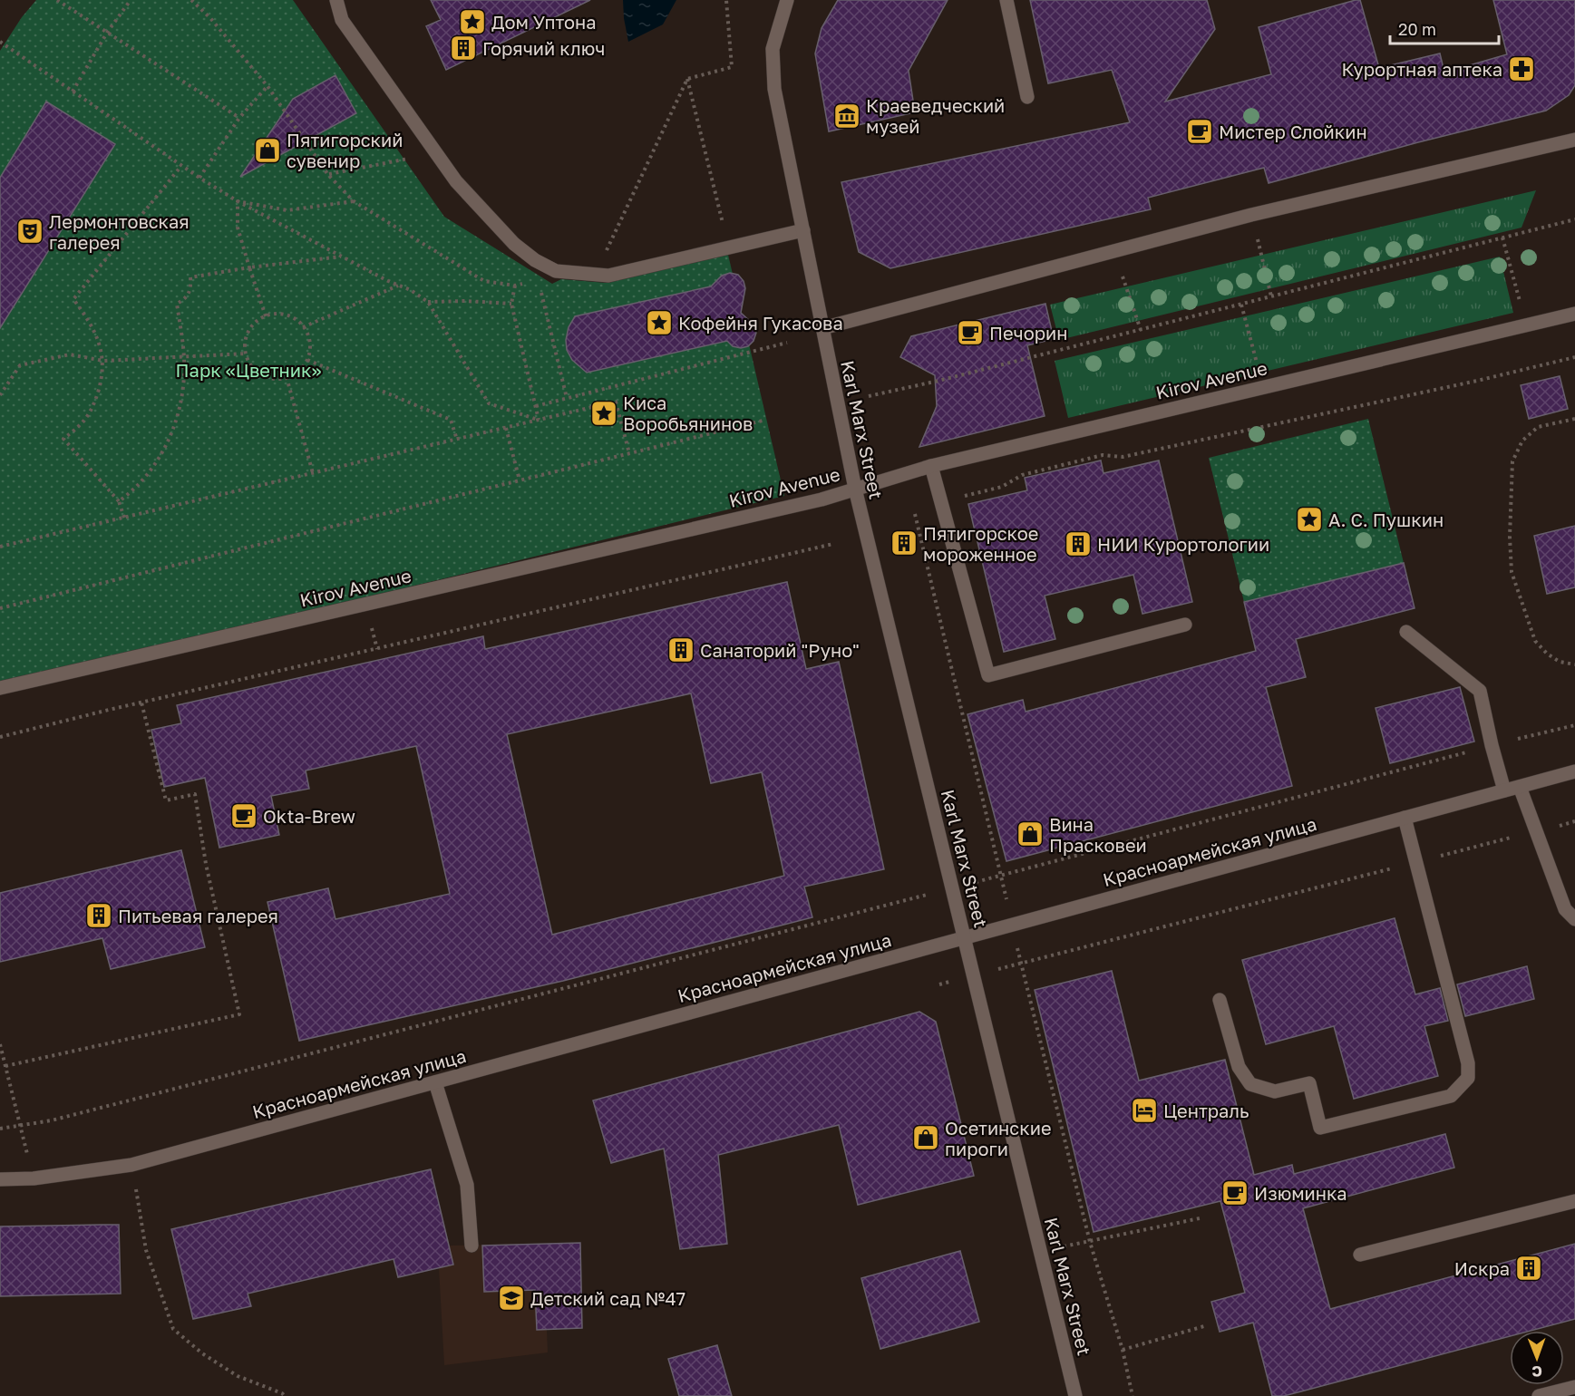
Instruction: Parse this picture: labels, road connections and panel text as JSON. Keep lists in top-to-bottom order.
{
  "streets": {
    "street": ["Kirov Avenue", "Karl Marx Street", "Красноармейская улица"]
  },
  "crossings": [
    ["Kirov Avenue", "Karl Marx Street"],
    ["Karl Marx Street", "Красноармейская улица"]
  ],
  "parks": ["Парк «Цветник»"],
  "places": {
    "place": [
      "Дом Уптона",
      "Кофейня Гукасова",
      "Киса Воробьянинов",
      "А. С. Пушкин"
    ],
    "building": [
      "Горячий ключ",
      "Пятигорское мороженное",
      "НИИ Курортологии",
      "Санаторий \"Руно\"",
      "Питьевая галерея",
      "Искра"
    ],
    "pharmacy": ["Курортная аптека"],
    "museum": ["Краеведческий музей"],
    "cafe": [
      "Мистер Слойкин",
      "Печорин",
      "Okta-Brew",
      "Изюминка"
    ],
    "shop": ["Пятигорский сувенир", "Вина Прасковеи", "Осетинские пироги"],
    "theatre": ["Лермонтовская галерея"],
    "hotel": ["Централь"],
    "school or university": ["Детский сад №47"]
  },
  "scale_bar": "20 m",
  "north": "bottom"
}
